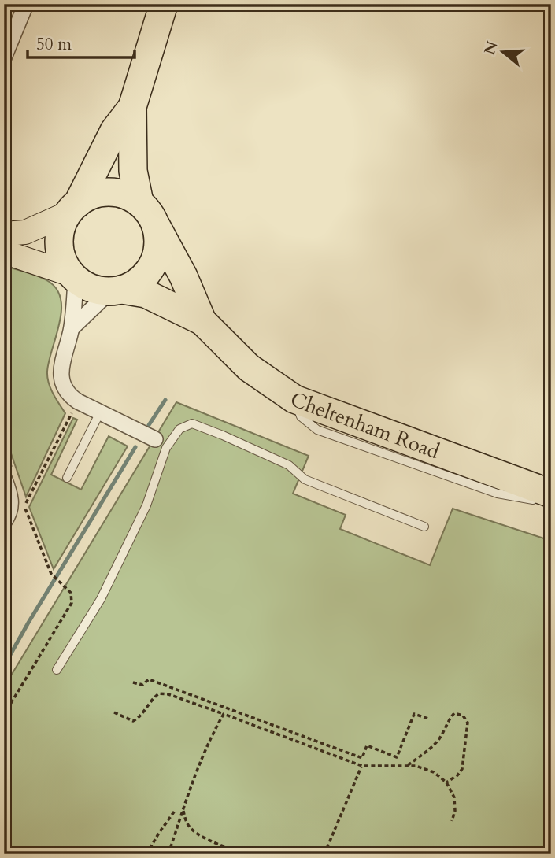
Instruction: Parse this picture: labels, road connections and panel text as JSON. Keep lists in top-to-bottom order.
{
  "streets": {
    "highway": ["Cheltenham Road"]
  },
  "scale_bar": "50 m",
  "north": "left"
}
